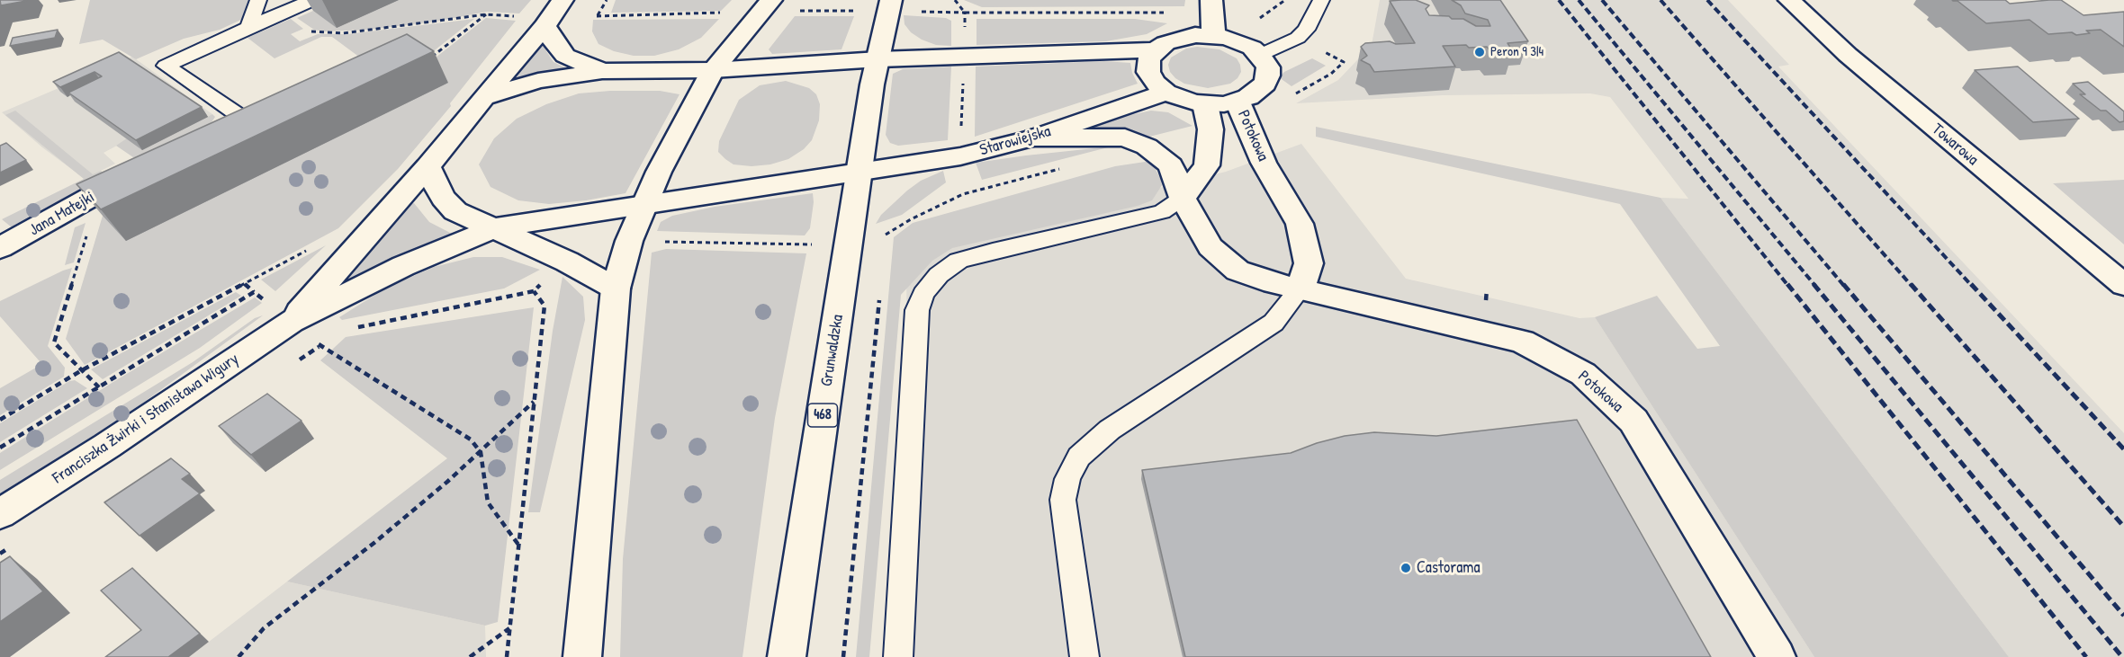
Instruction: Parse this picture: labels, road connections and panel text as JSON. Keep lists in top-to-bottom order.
{
  "streets": {
    "main road": [
      "Potokowa",
      "Starowiejska",
      "Towarowa",
      "Jana Matejki",
      "Grunwaldzka",
      "468",
      "Franciszka Żwirki i Stanisława Wigury"
    ]
  },
  "crossings": [
    ["Potokowa", "Starowiejska"],
    ["Starowiejska", "Grunwaldzka"]
  ],
  "places": ["Peron 9 3|4", "Castorama"]
}
